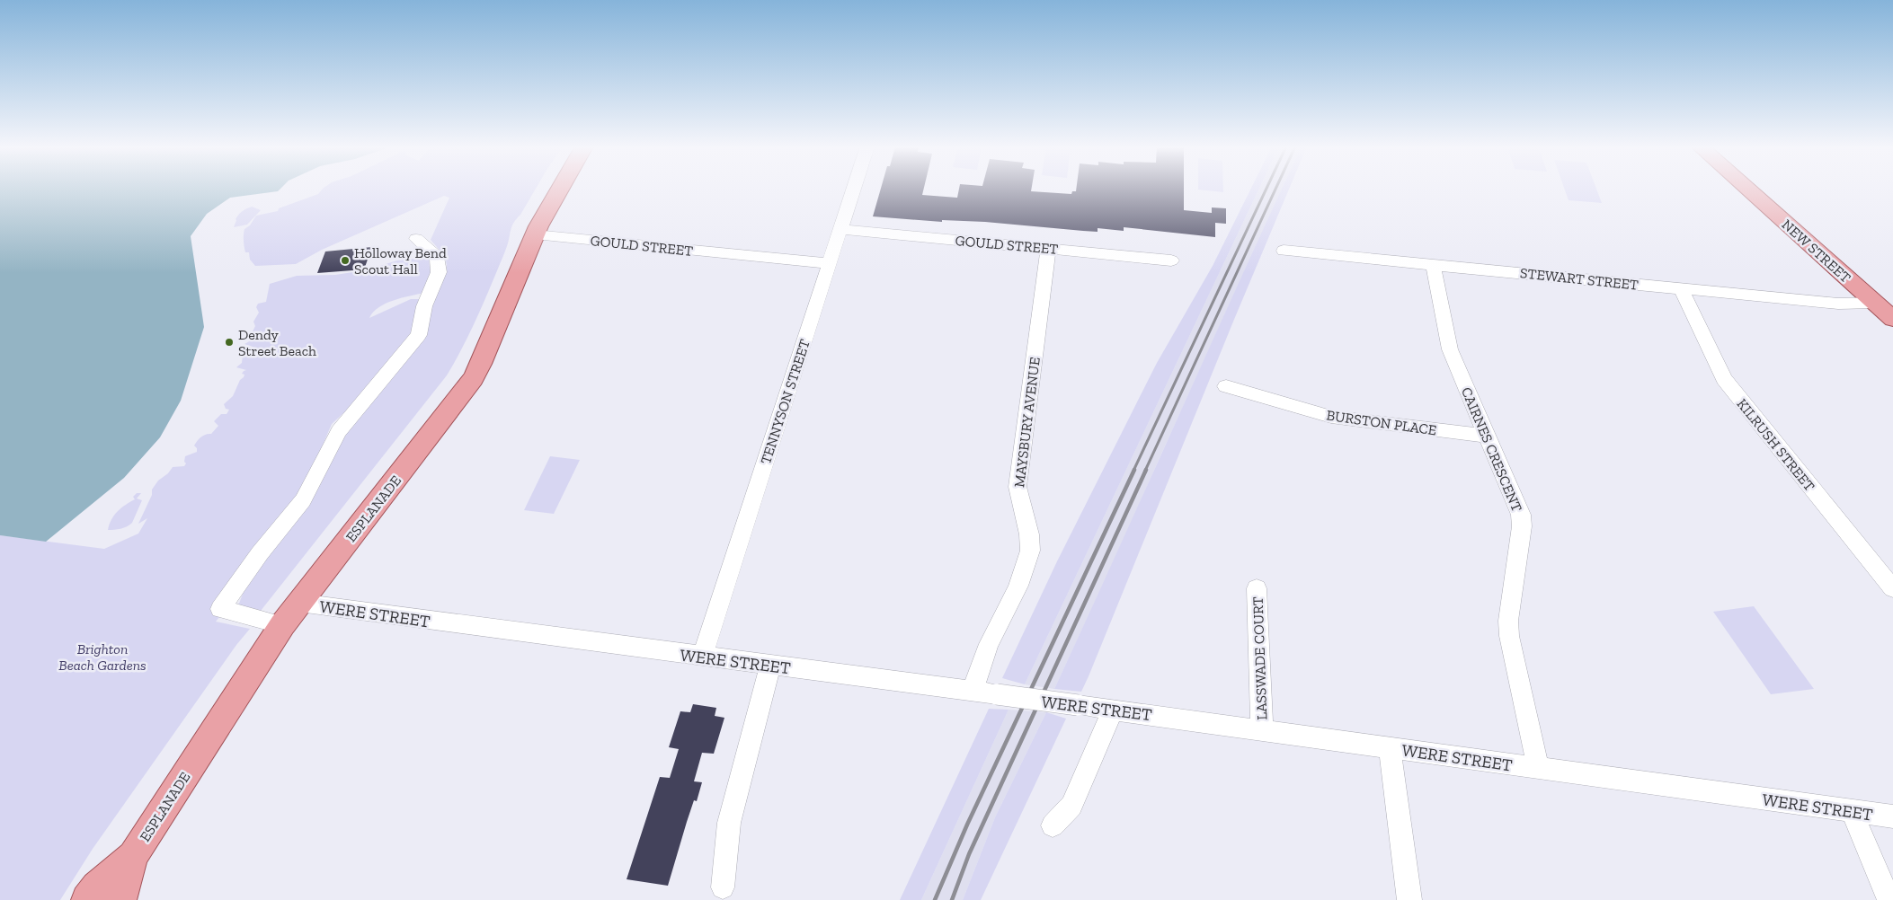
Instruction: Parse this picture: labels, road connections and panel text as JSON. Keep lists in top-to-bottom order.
{
  "streets": {
    "main road": ["NEW STREET", "ESPLANADE"],
    "street": [
      "GOULD STREET",
      "STEWART STREET",
      "TENNYSON STREET",
      "MAYSBURY AVENUE",
      "BURSTON PLACE",
      "KILRUSH STREET",
      "CAIRNES CRESCENT",
      "WERE STREET",
      "LASSWADE COURT"
    ]
  },
  "crossings": [
    ["GOULD STREET", "TENNYSON STREET"],
    ["GOULD STREET", "MAYSBURY AVENUE"],
    ["GOULD STREET", "ESPLANADE"],
    ["NEW STREET", "STEWART STREET"],
    ["STEWART STREET", "KILRUSH STREET"],
    ["STEWART STREET", "CAIRNES CRESCENT"],
    ["TENNYSON STREET", "WERE STREET"],
    ["MAYSBURY AVENUE", "WERE STREET"],
    ["BURSTON PLACE", "CAIRNES CRESCENT"],
    ["CAIRNES CRESCENT", "WERE STREET"],
    ["ESPLANADE", "WERE STREET"],
    ["WERE STREET", "LASSWADE COURT"]
  ],
  "parks": ["Brighton Beach Gardens"],
  "places": ["Holloway Bend Scout Hall", "Dendy Street Beach"]
}
